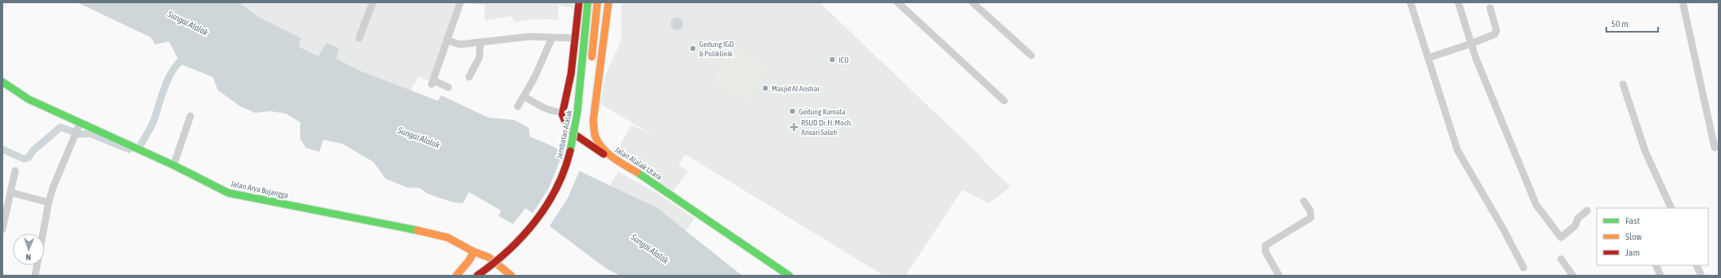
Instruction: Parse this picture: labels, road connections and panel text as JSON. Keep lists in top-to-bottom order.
{
  "streets": {
    "main road": ["Jembatan Alalak", "Jalan Alalak Utara", "Jalan Arya Bujangga"]
  },
  "water": ["Sungai Alalak"],
  "places": {
    "other": [
      "Gedung IGD & Poliklinik",
      "ICU",
      "Masjid Al Anshar",
      "Gedung Kumala"
    ],
    "health": ["RSUD Dr. H. Moch. Ansari Saleh"]
  },
  "legend": ["Fast", "Slow", "Jam"],
  "scale_bar": "50 m",
  "north": "bottom"
}
